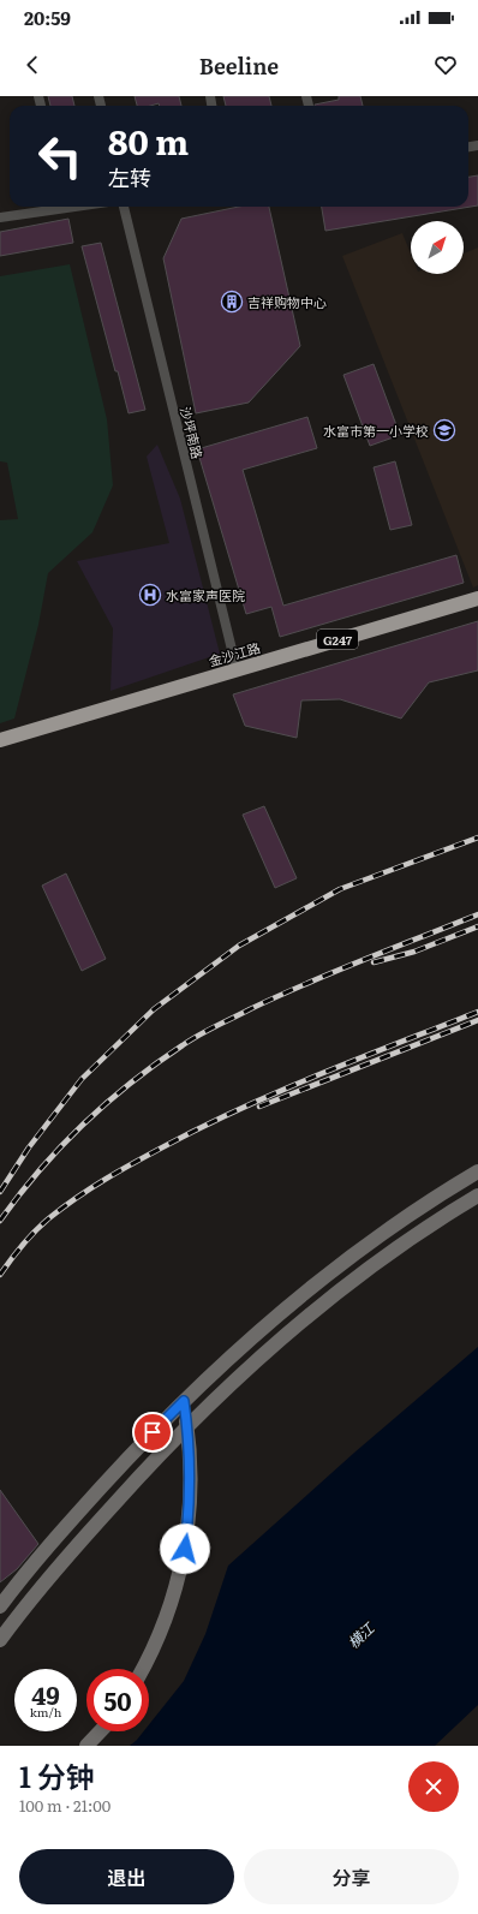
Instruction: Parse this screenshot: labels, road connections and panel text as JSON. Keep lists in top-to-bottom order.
{
  "streets": {
    "highway": ["G247", "金沙江路"],
    "street": ["沙坪南路"]
  },
  "crossings": [
    ["沙坪南路", "金沙江路"]
  ],
  "water": ["横江"],
  "places": {
    "building": ["吉祥购物中心"],
    "school or university": ["水富市第一小学校"],
    "hospital": ["水富家声医院"]
  },
  "north": "top right",
  "page": {
    "status": "20:59",
    "header": "Beeline",
    "turn": ["80 m", "左转"],
    "speed": "49 km/h",
    "limit": "50",
    "heading": ["1 分钟", "100 m · 21:00"],
    "buttons": ["退出", "分享"]
  }
}
